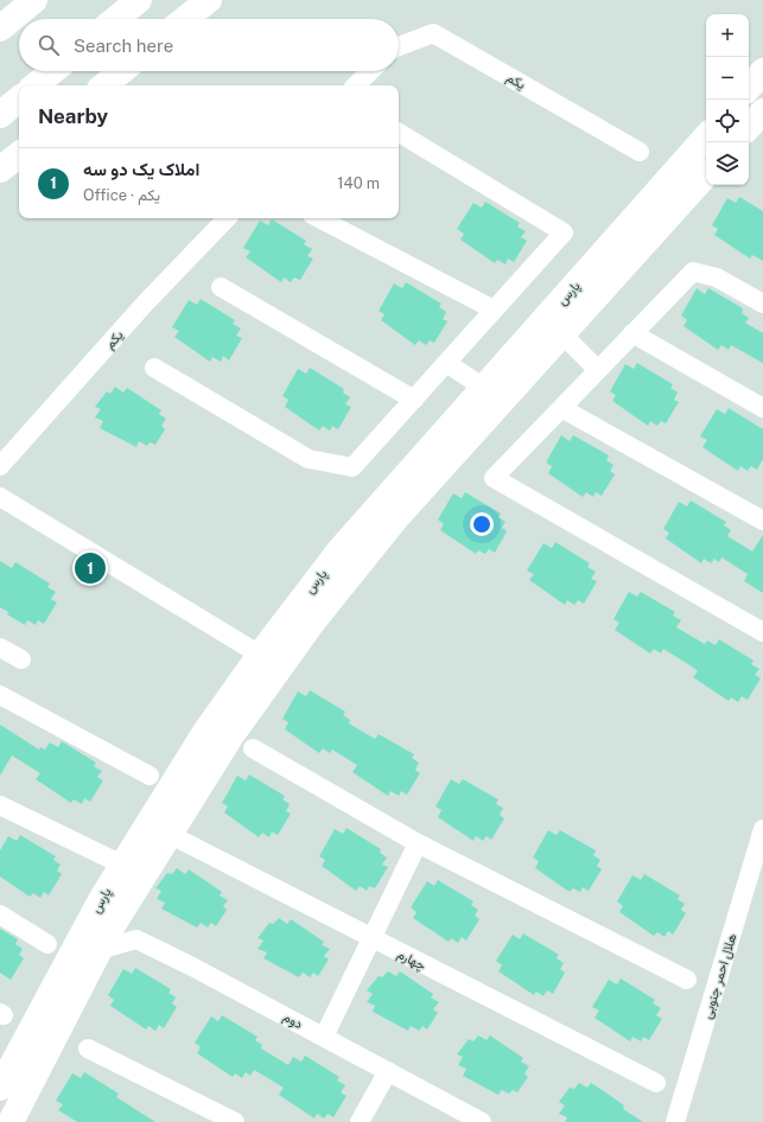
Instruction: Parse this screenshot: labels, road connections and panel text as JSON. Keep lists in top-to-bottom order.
{
  "streets": {
    "street": [
      "یکم",
      "پارس",
      "چهارم",
      "هلال احمر جنوبی",
      "دوم"
    ]
  },
  "crossings": [
    ["پارس", "چهارم"]
  ],
  "page": {
    "map_buttons": ["+", "−"],
    "search": "Search here",
    "heading": "Nearby",
    "list": [
      {
        "mark": "1",
        "name": "املاک یک دو سه",
        "note": "Office · یکم",
        "value": "140 m"
      }
    ],
    "pins": "1"
  }
}
